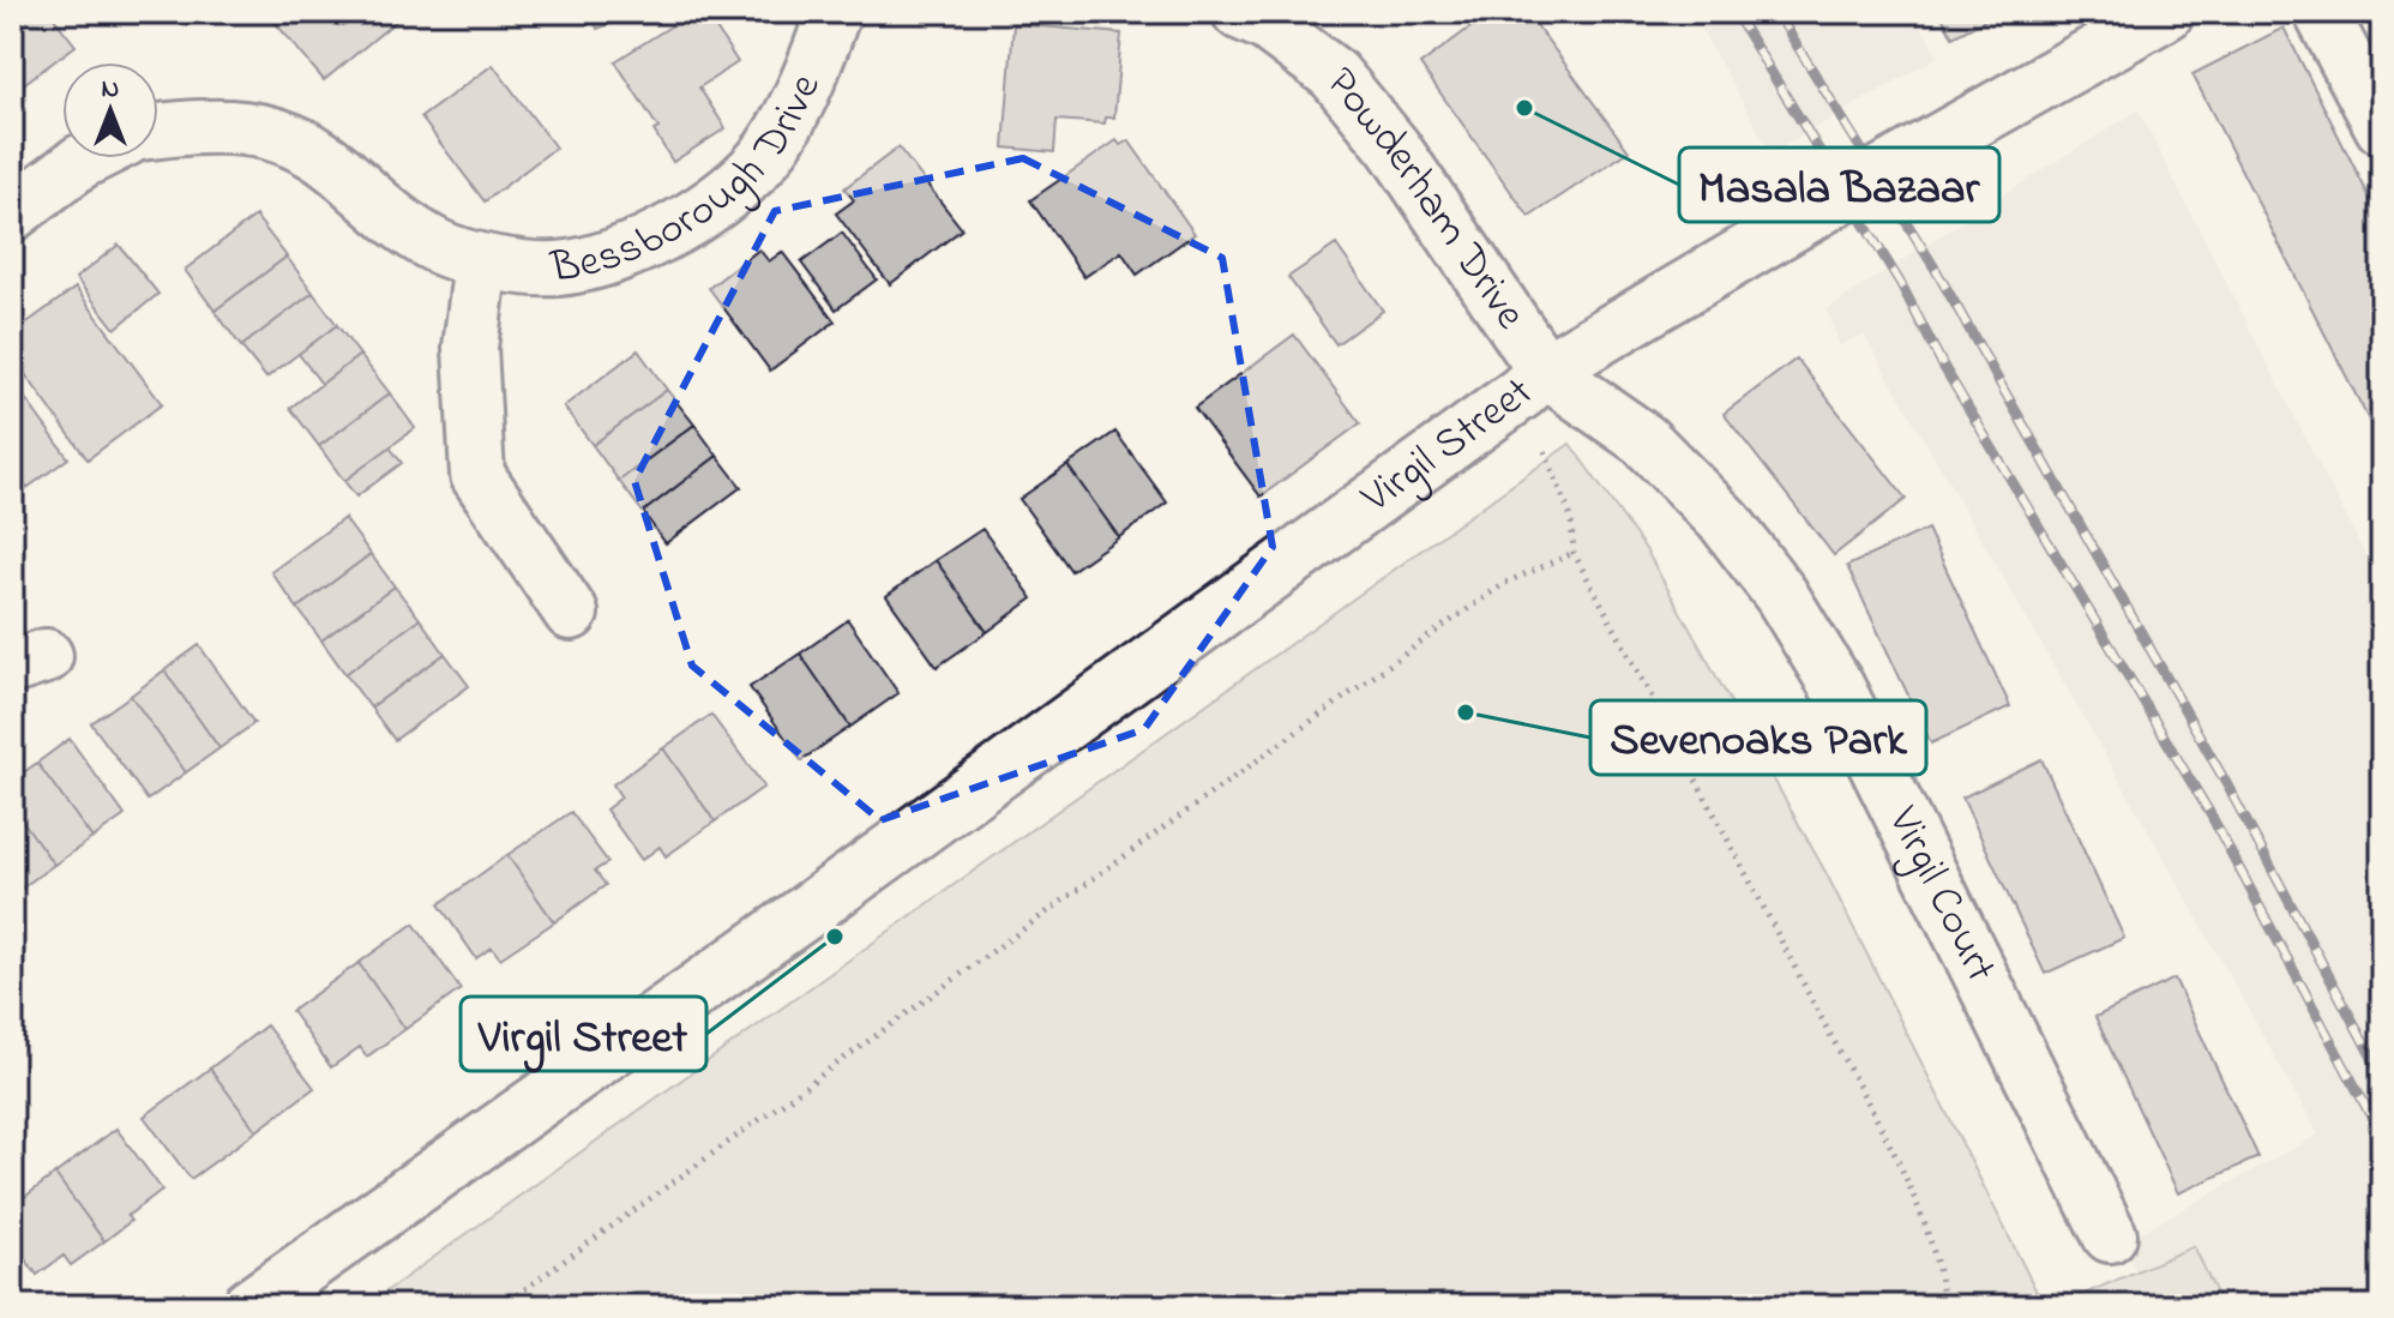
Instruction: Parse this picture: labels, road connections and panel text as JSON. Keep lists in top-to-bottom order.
{
  "streets": {
    "street": [
      "Bessborough Drive",
      "Powderham Drive",
      "Virgil Street",
      "Virgil Court"
    ]
  },
  "crossings": [
    ["Powderham Drive", "Virgil Street"],
    ["Powderham Drive", "Virgil Court"],
    ["Virgil Street", "Virgil Court"]
  ],
  "places": ["Masala Bazaar", "Sevenoaks Park", "Virgil Street"],
  "north": "top"
}
